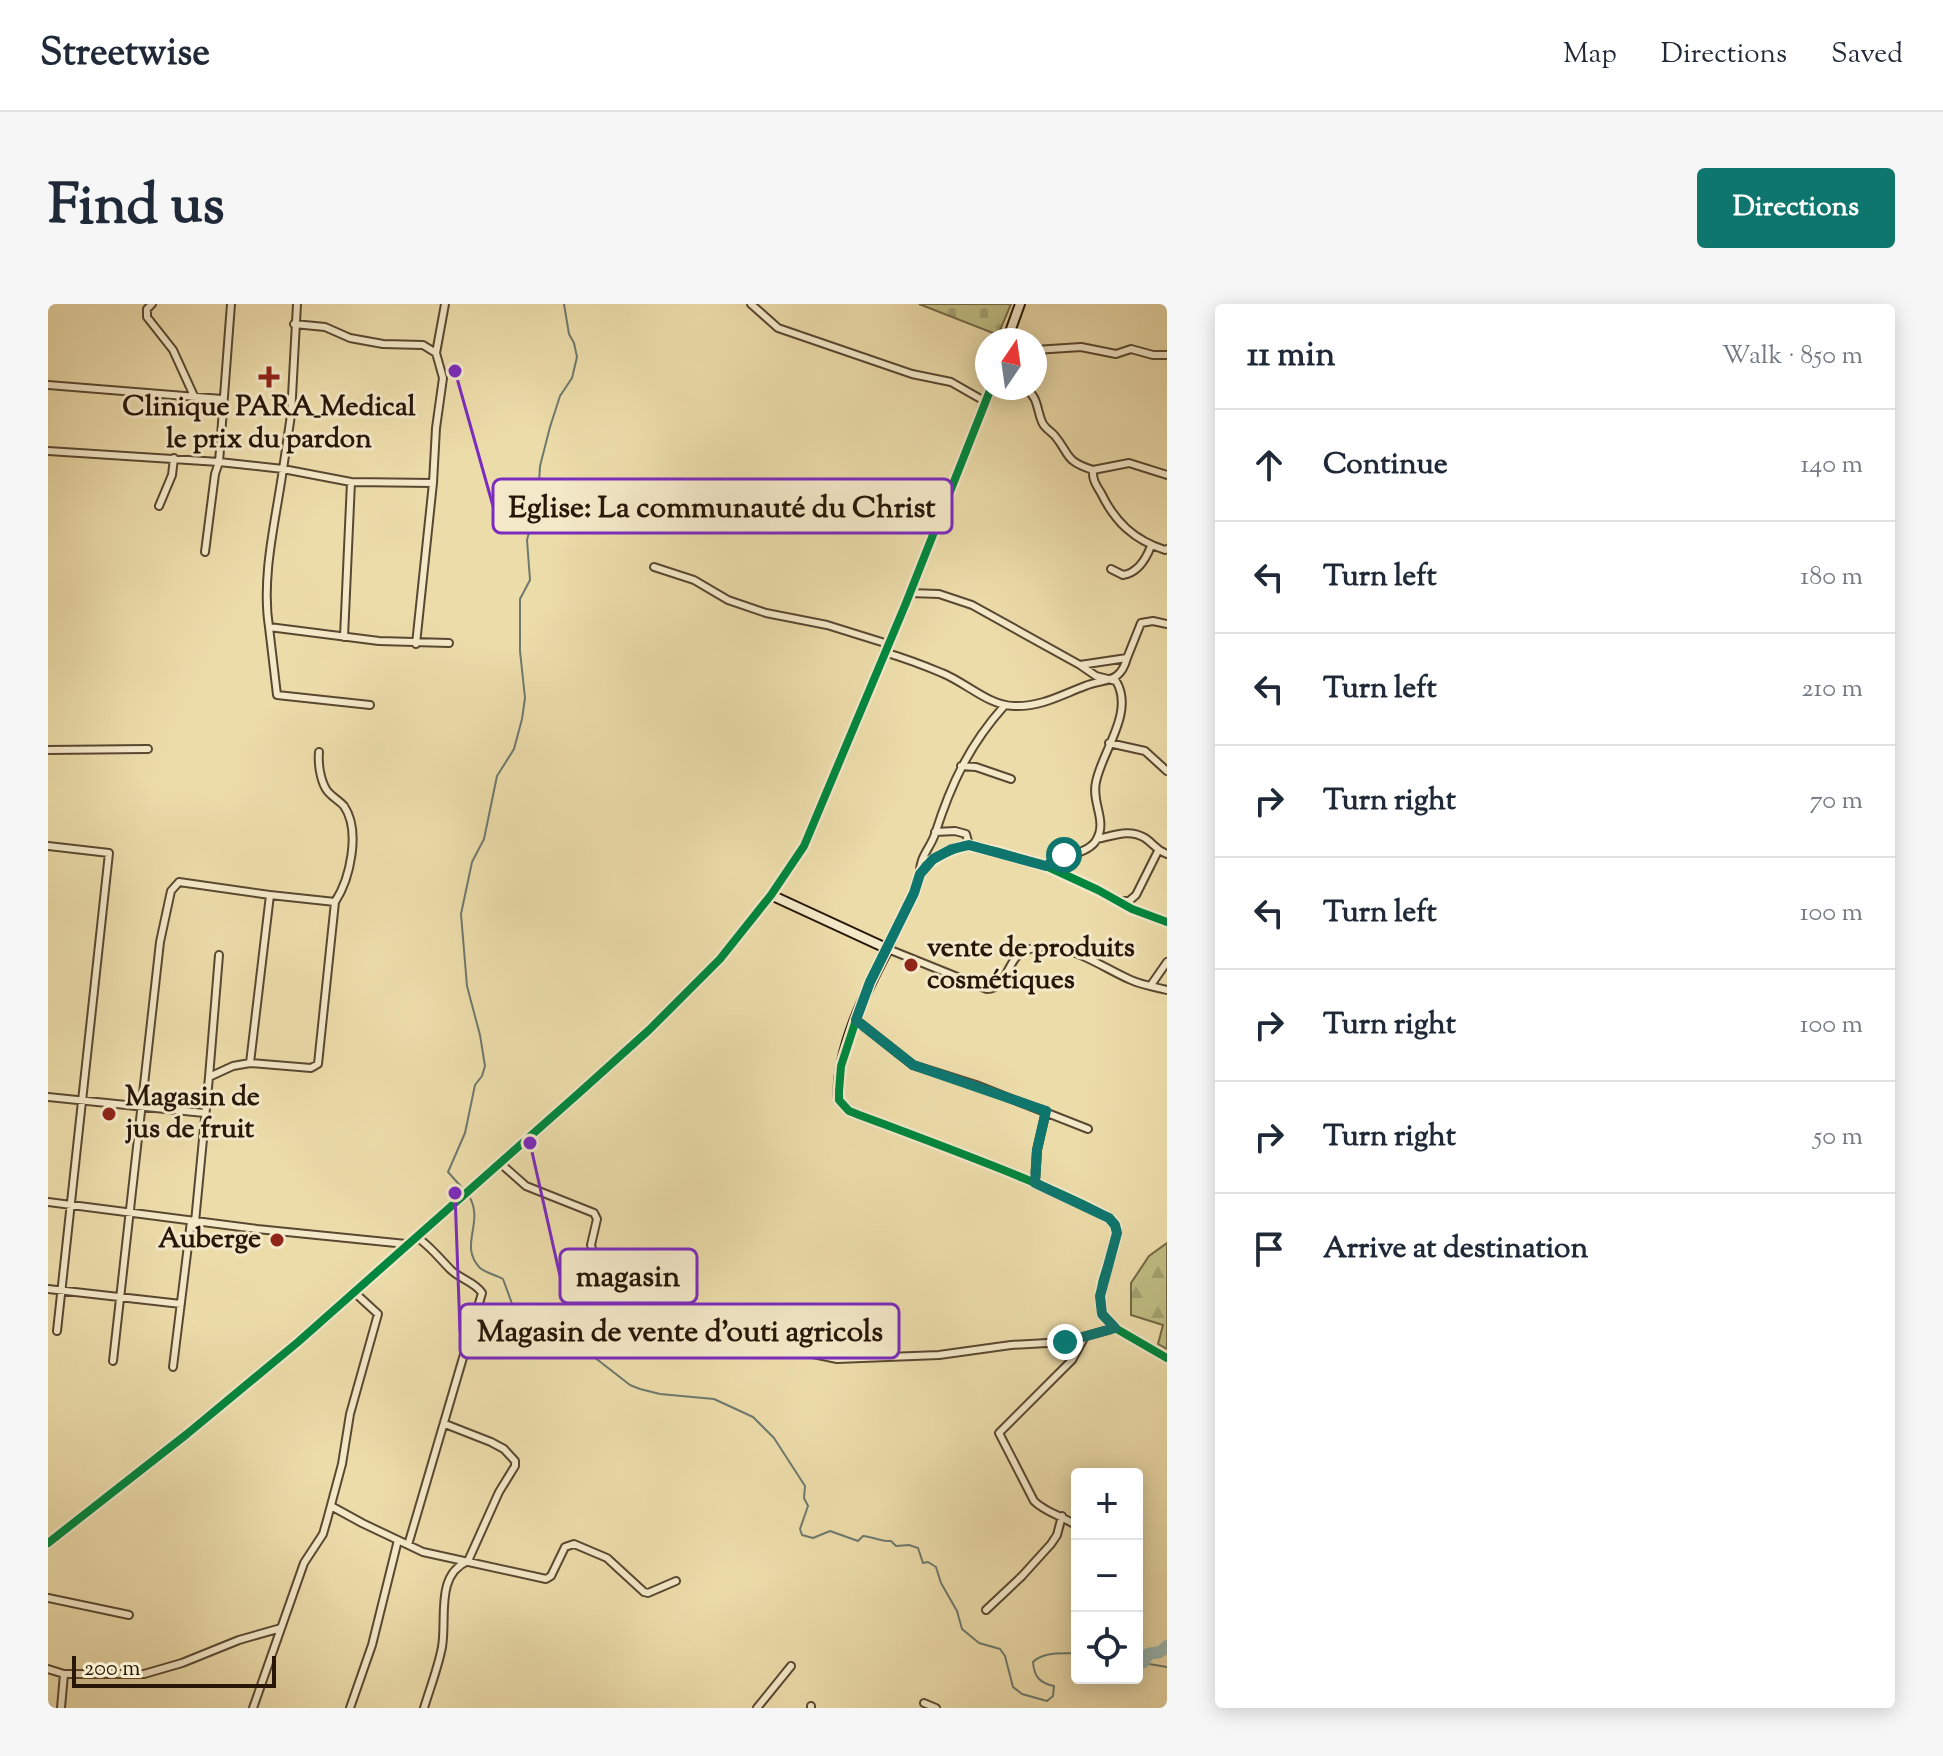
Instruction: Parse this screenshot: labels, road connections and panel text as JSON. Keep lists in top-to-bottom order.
{
  "places": {
    "other": [
      "Eglise: La communauté du Christ",
      "vente de produits cosmétiques",
      "Magasin de jus de fruit",
      "magasin",
      "Magasin de vente d'outi agricols",
      "Auberge"
    ],
    "health": ["Clinique PARA_Medical le prix du pardon"]
  },
  "scale_bar": "200 m",
  "north": "top",
  "page": {
    "header": "Streetwise",
    "nav": ["Map", "Directions", "Saved"],
    "title": "Find us",
    "buttons": "Directions",
    "heading": ["11 min", "Walk · 850 m"],
    "list": [
      ["Continue", "140 m"],
      ["Turn left", "180 m"],
      ["Turn left", "210 m"],
      ["Turn right", "70 m"],
      ["Turn left", "100 m"],
      ["Turn right", "100 m"],
      ["Turn right", "50 m"],
      "Arrive at destination"
    ],
    "map_buttons": ["+", "−"],
    "scale": "200 m"
  }
}
